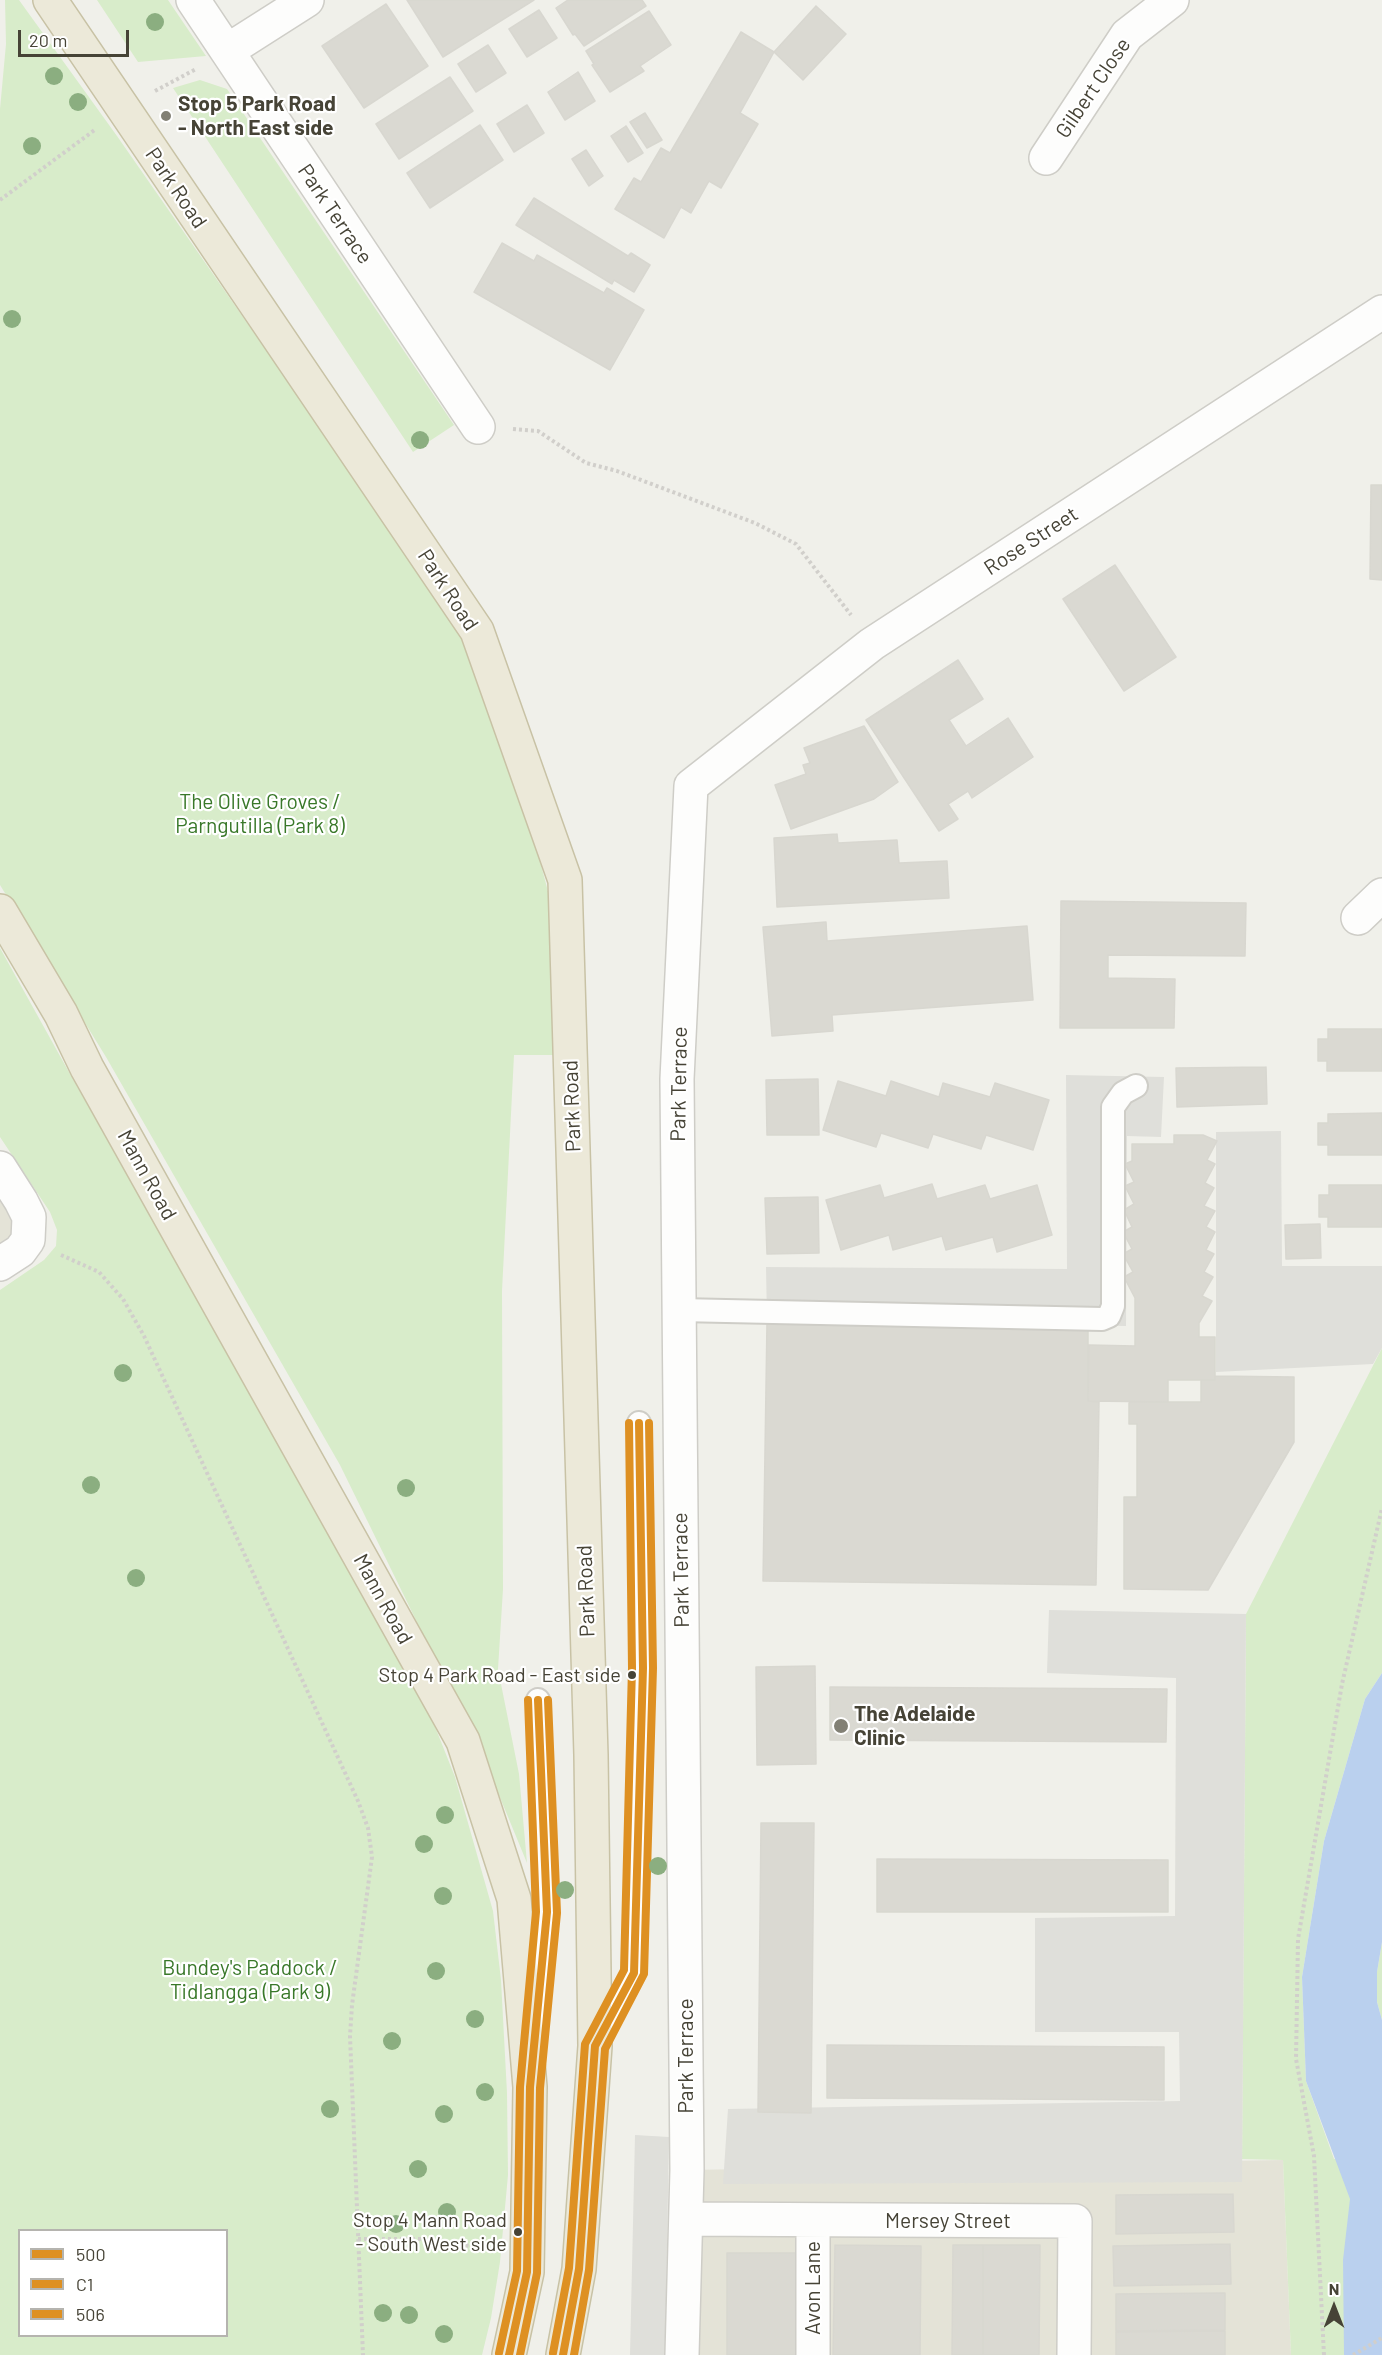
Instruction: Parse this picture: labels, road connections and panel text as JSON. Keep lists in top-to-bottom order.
{
  "streets": {
    "highway": ["Park Road", "Mann Road"],
    "street": [
      "Gilbert Close",
      "Park Terrace",
      "Rose Street",
      "Mersey Street",
      "Avon Lane"
    ]
  },
  "crossings": [
    ["Park Terrace", "Rose Street"],
    ["Park Terrace", "Mersey Street"],
    ["Mersey Street", "Avon Lane"]
  ],
  "parks": ["The Olive Groves / Parngutilla (Park 8)", "Bundey's Paddock / Tidlangga (Park 9)"],
  "places": [
    "Stop 5 Park Road - North East side",
    "Stop 4 Park Road - East side",
    "The Adelaide Clinic",
    "Stop 4 Mann Road - South West side"
  ],
  "lines": ["transit line 500", "transit line C1", "transit line 506"],
  "legend": ["500", "C1", "506"],
  "scale_bar": "20 m",
  "north": "top"
}
